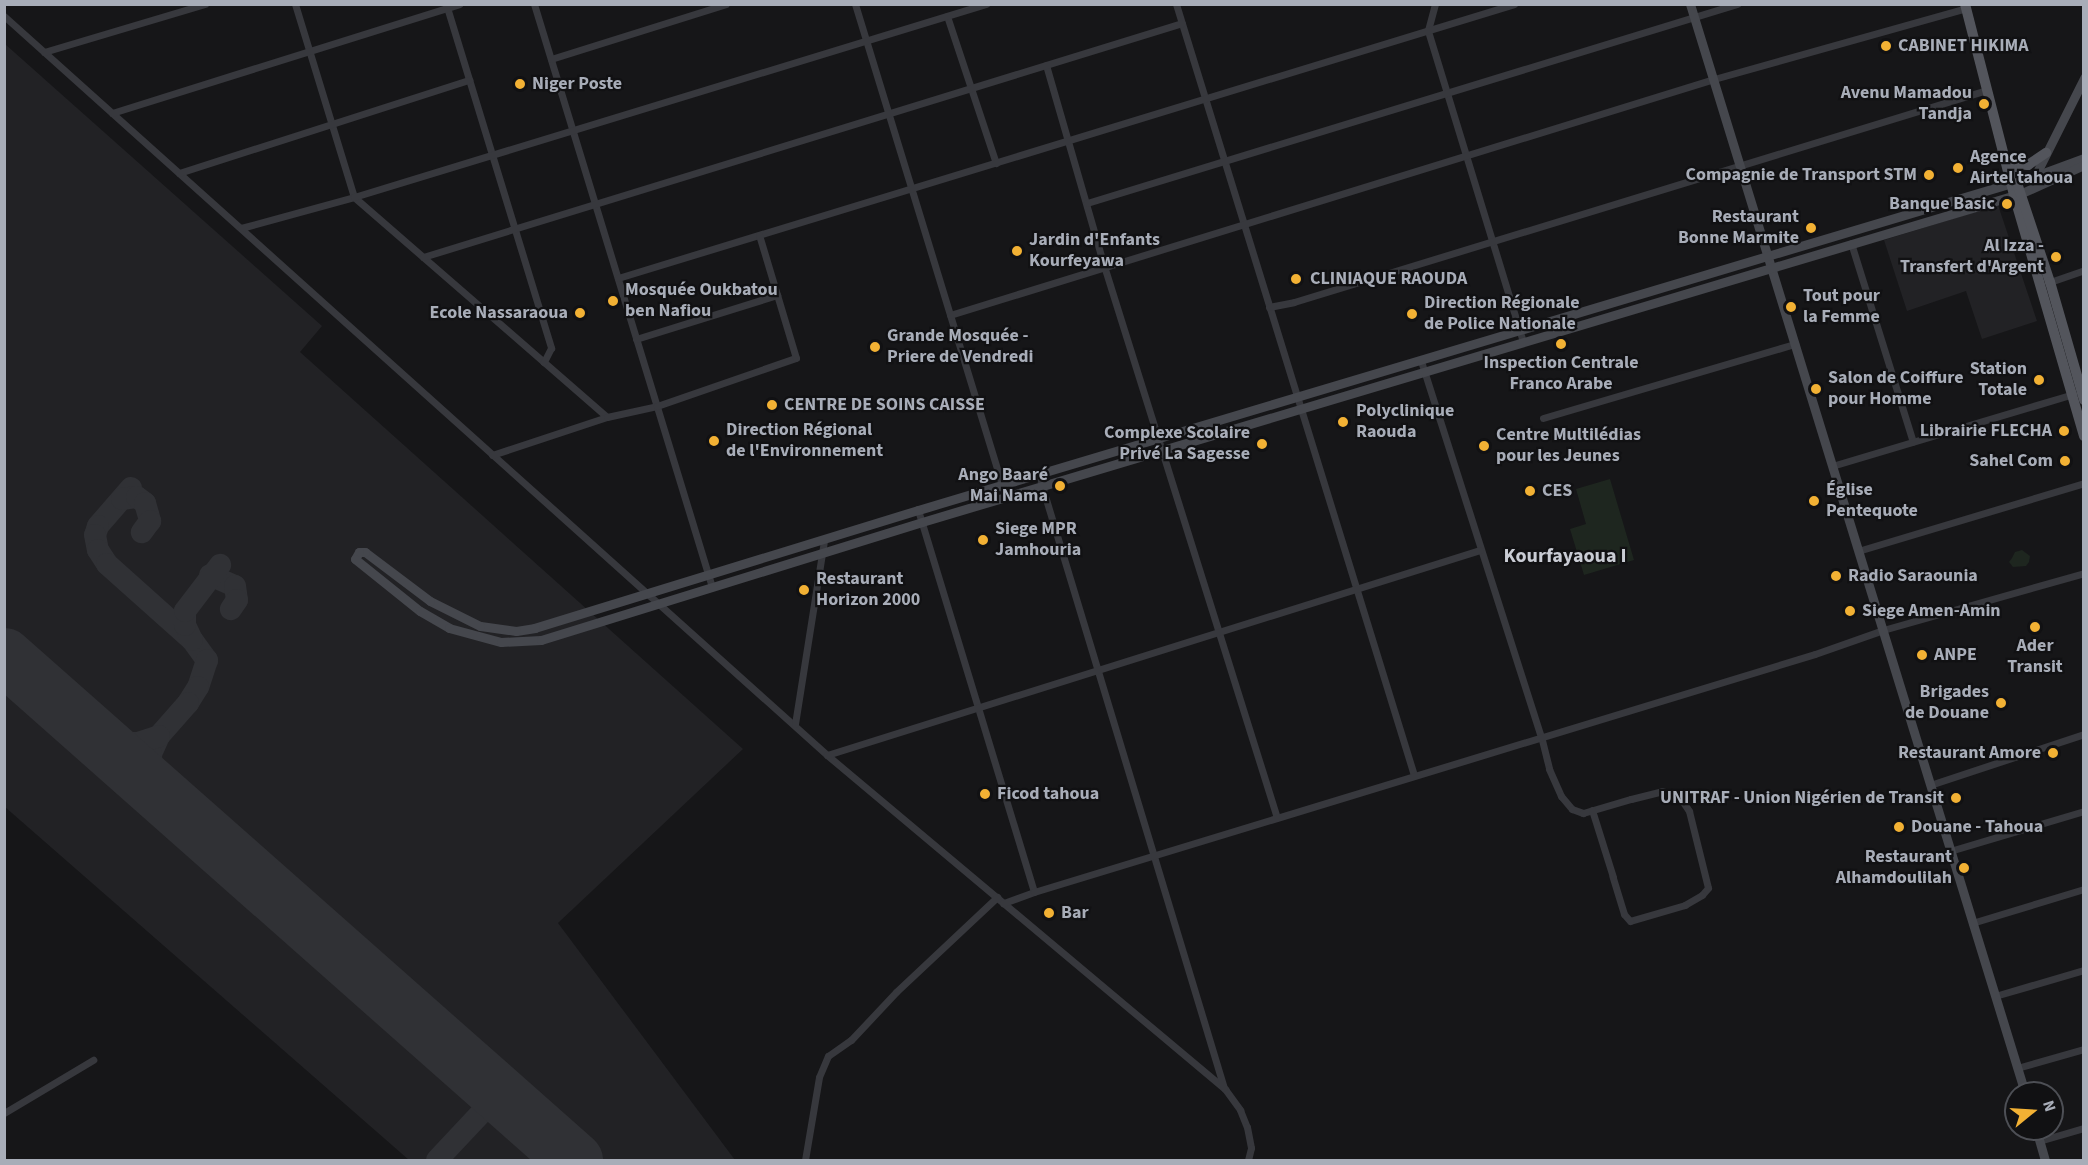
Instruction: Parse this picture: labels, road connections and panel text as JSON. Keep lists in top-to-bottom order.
{
  "districts": ["Kourfayaoua I"],
  "places": [
    "CABINET HIKIMA",
    "Niger Poste",
    "Avenu Mamadou Tandja",
    "Agence Airtel tahoua",
    "Compagnie de Transport STM",
    "Banque Basic",
    "Restaurant Bonne Marmite",
    "Jardin d'Enfants Kourfeyawa",
    "Al Izza - Transfert d'Argent",
    "CLINIAQUE RAOUDA",
    "Mosquée Oukbatou ben Nafiou",
    "Tout pour la Femme",
    "Ecole Nassaraoua",
    "Direction Régionale de Police Nationale",
    "Inspection Centrale Franco Arabe",
    "Grande Mosquée - Priere de Vendredi",
    "Station Totale",
    "Salon de Coiffure pour Homme",
    "CENTRE DE SOINS CAISSE",
    "Polyclinique Raouda",
    "Librairie FLECHA",
    "Direction Régional de l'Environnement",
    "Complexe Scolaire Privé La Sagesse",
    "Centre Multilédias pour les Jeunes",
    "Sahel Com",
    "Ango Baaré Mai Nama",
    "CES",
    "Église Pentequote",
    "Siege MPR Jamhouria",
    "Radio Saraounia",
    "Restaurant Horizon 2000",
    "Siege Amen-Amin",
    "Ader Transit",
    "ANPE",
    "Brigades de Douane",
    "Restaurant Amore",
    "Ficod tahoua",
    "UNITRAF - Union Nigérien de Transit",
    "Douane - Tahoua",
    "Restaurant Alhamdoulilah",
    "Bar"
  ],
  "north": "right"
}
